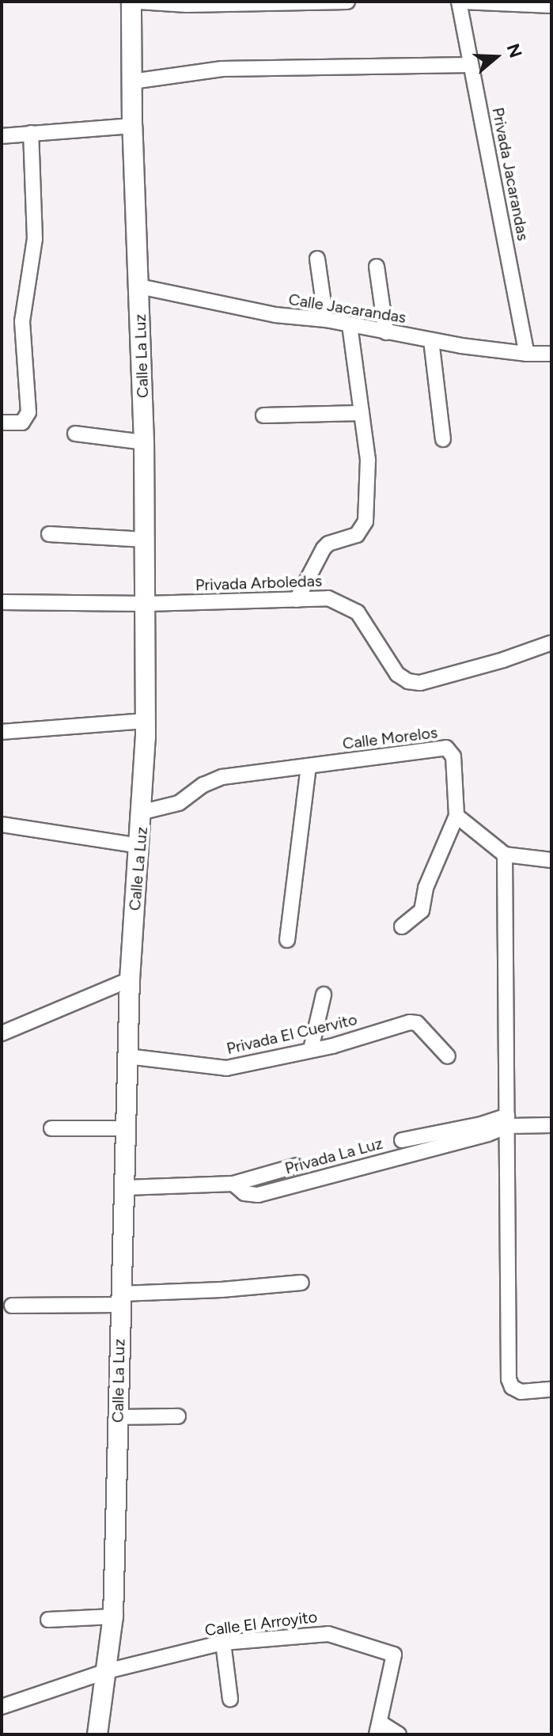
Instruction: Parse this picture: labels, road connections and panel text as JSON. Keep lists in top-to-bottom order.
{
  "streets": {
    "street": [
      "Privada Jacarandas",
      "Calle Jacarandas",
      "Calle La Luz",
      "Privada Arboledas",
      "Calle Morelos",
      "Privada El Cuervito",
      "Privada La Luz",
      "Calle El Arroyito"
    ]
  },
  "crossings": [
    ["Privada Jacarandas", "Calle Jacarandas"],
    ["Calle Jacarandas", "Calle La Luz"],
    ["Calle La Luz", "Privada Arboledas"],
    ["Calle La Luz", "Calle Morelos"],
    ["Calle La Luz", "Privada El Cuervito"],
    ["Calle La Luz", "Privada La Luz"],
    ["Calle La Luz", "Calle El Arroyito"]
  ],
  "north": "right"
}
